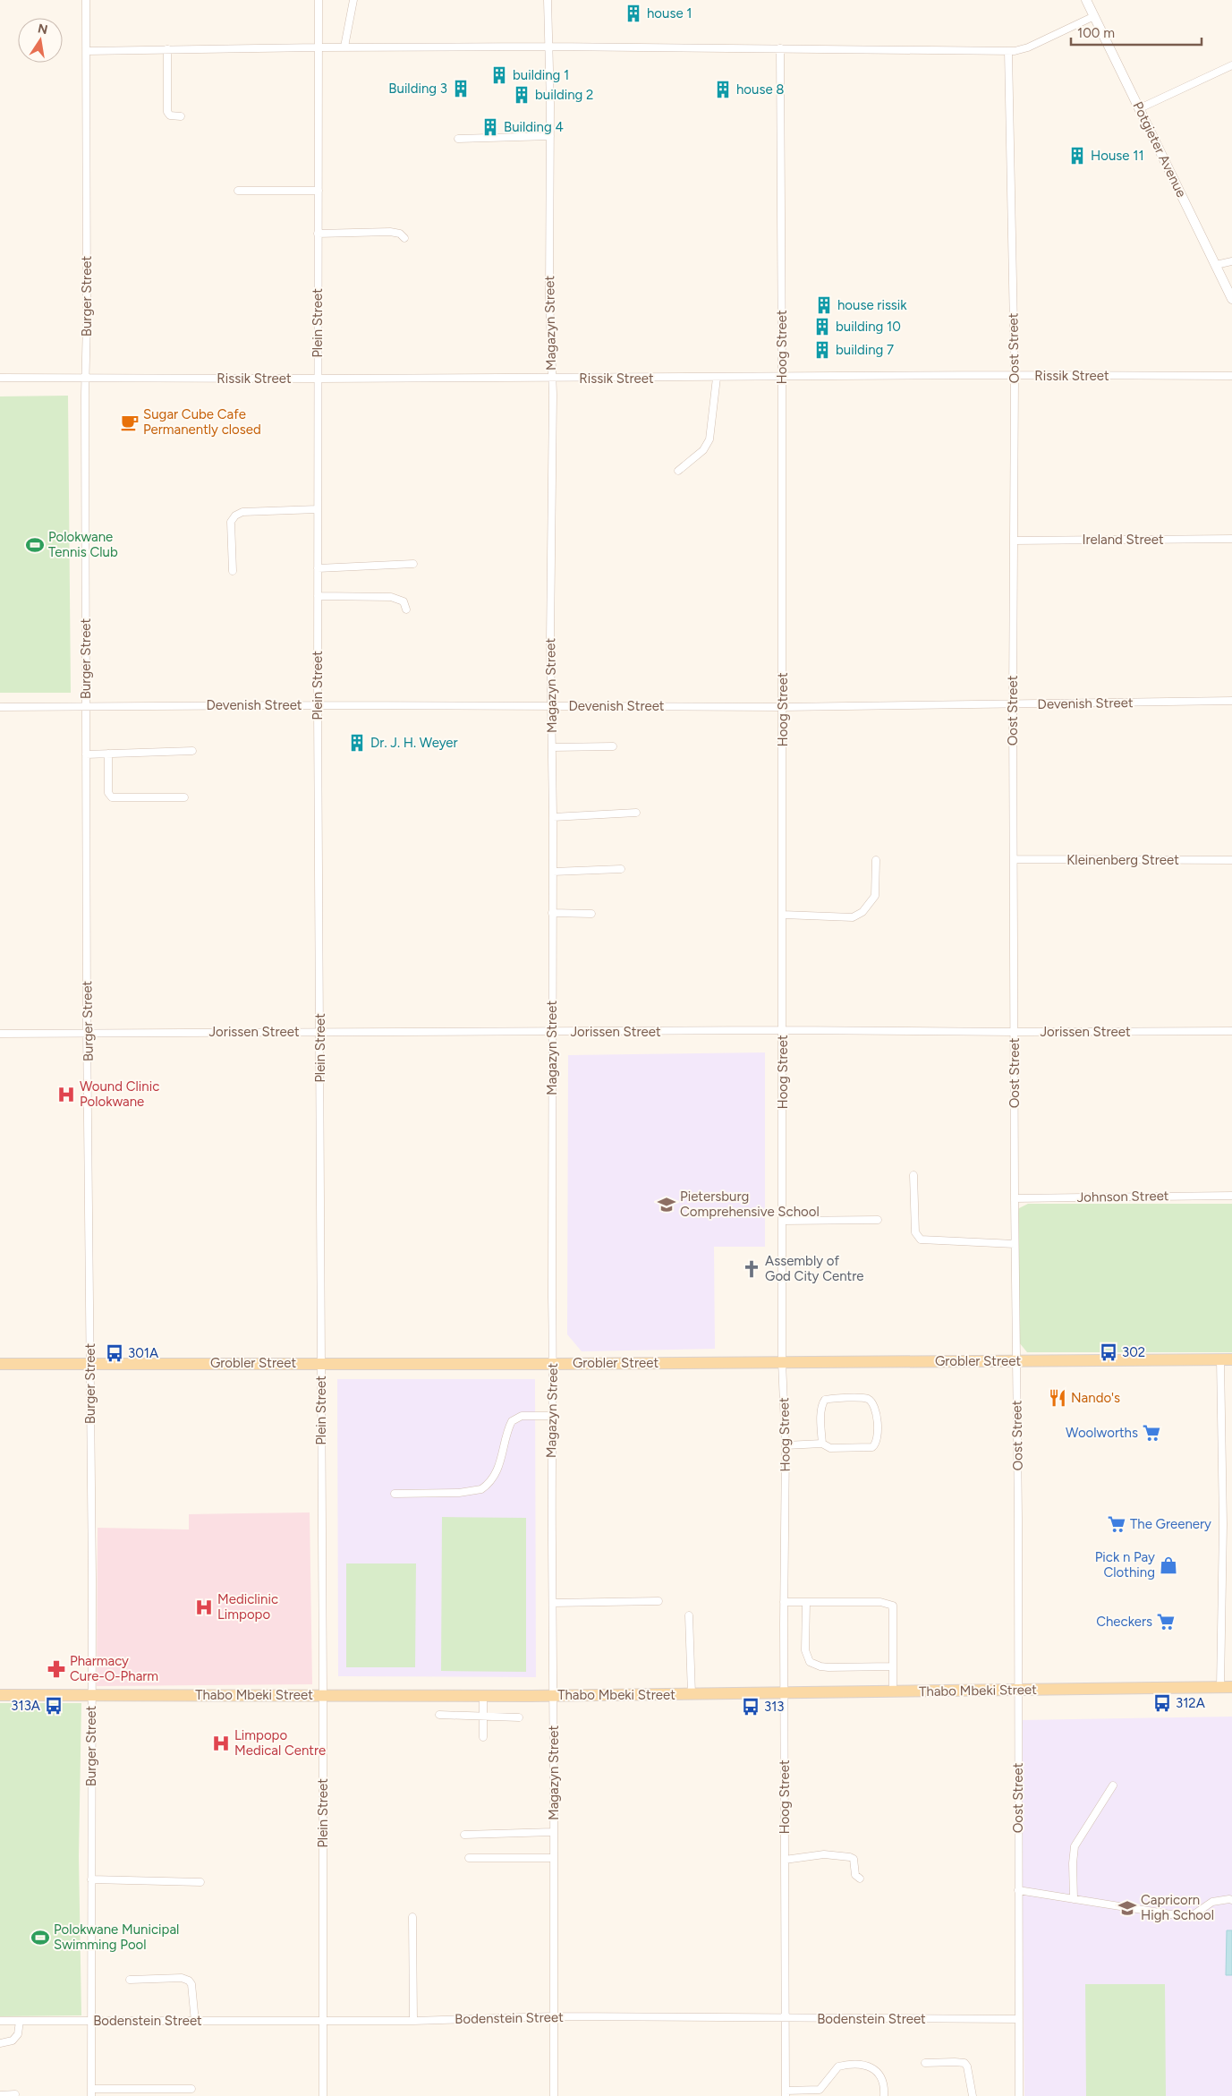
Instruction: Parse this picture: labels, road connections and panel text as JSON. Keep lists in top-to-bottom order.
{
  "streets": {
    "main road": ["Grobler Street", "Thabo Mbeki Street"],
    "street": [
      "Potgieter Avenue",
      "Burger Street",
      "Plein Street",
      "Magazyn Street",
      "Hoog Street",
      "Oost Street",
      "Rissik Street",
      "Ireland Street",
      "Devenish Street",
      "Kleinenberg Street",
      "Jorissen Street",
      "Johnson Street",
      "Bodenstein Street"
    ]
  },
  "crossings": [
    ["Burger Street", "Rissik Street"],
    ["Burger Street", "Devenish Street"],
    ["Burger Street", "Jorissen Street"],
    ["Burger Street", "Grobler Street"],
    ["Burger Street", "Thabo Mbeki Street"],
    ["Burger Street", "Bodenstein Street"],
    ["Plein Street", "Rissik Street"],
    ["Plein Street", "Devenish Street"],
    ["Plein Street", "Jorissen Street"],
    ["Plein Street", "Grobler Street"],
    ["Plein Street", "Thabo Mbeki Street"],
    ["Plein Street", "Bodenstein Street"],
    ["Magazyn Street", "Rissik Street"],
    ["Magazyn Street", "Devenish Street"],
    ["Magazyn Street", "Jorissen Street"],
    ["Magazyn Street", "Grobler Street"],
    ["Magazyn Street", "Thabo Mbeki Street"],
    ["Magazyn Street", "Bodenstein Street"],
    ["Hoog Street", "Rissik Street"],
    ["Hoog Street", "Devenish Street"],
    ["Hoog Street", "Jorissen Street"],
    ["Hoog Street", "Grobler Street"],
    ["Hoog Street", "Thabo Mbeki Street"],
    ["Hoog Street", "Bodenstein Street"],
    ["Oost Street", "Rissik Street"],
    ["Oost Street", "Ireland Street"],
    ["Oost Street", "Devenish Street"],
    ["Oost Street", "Kleinenberg Street"],
    ["Oost Street", "Jorissen Street"],
    ["Oost Street", "Johnson Street"],
    ["Oost Street", "Grobler Street"],
    ["Oost Street", "Thabo Mbeki Street"],
    ["Oost Street", "Bodenstein Street"]
  ],
  "places": {
    "building": [
      "house 1",
      "building 1",
      "Building 3",
      "house 8",
      "building 2",
      "Building 4",
      "House 11",
      "house rissik",
      "building 10",
      "building 7",
      "Dr. J. H. Weyer"
    ],
    "cafe": ["Sugar Cube Cafe Permanently closed"],
    "sports": ["Polokwane Tennis Club", "Polokwane Municipal Swimming Pool"],
    "hospital": ["Wound Clinic Polokwane", "Mediclinic Limpopo", "Limpopo Medical Centre"],
    "school or university": ["Pietersburg Comprehensive School", "Capricorn High School"],
    "church": ["Assembly of God City Centre"],
    "bus stop": [
      "302",
      "301A",
      "312A",
      "313A",
      "313"
    ],
    "restaurant": ["Nando's"],
    "supermarket": ["Woolworths", "The Greenery", "Checkers"],
    "shop": ["Pick n Pay Clothing"],
    "pharmacy": ["Pharmacy Cure-O-Pharm"]
  },
  "scale_bar": "100 m",
  "north": "top"
}
